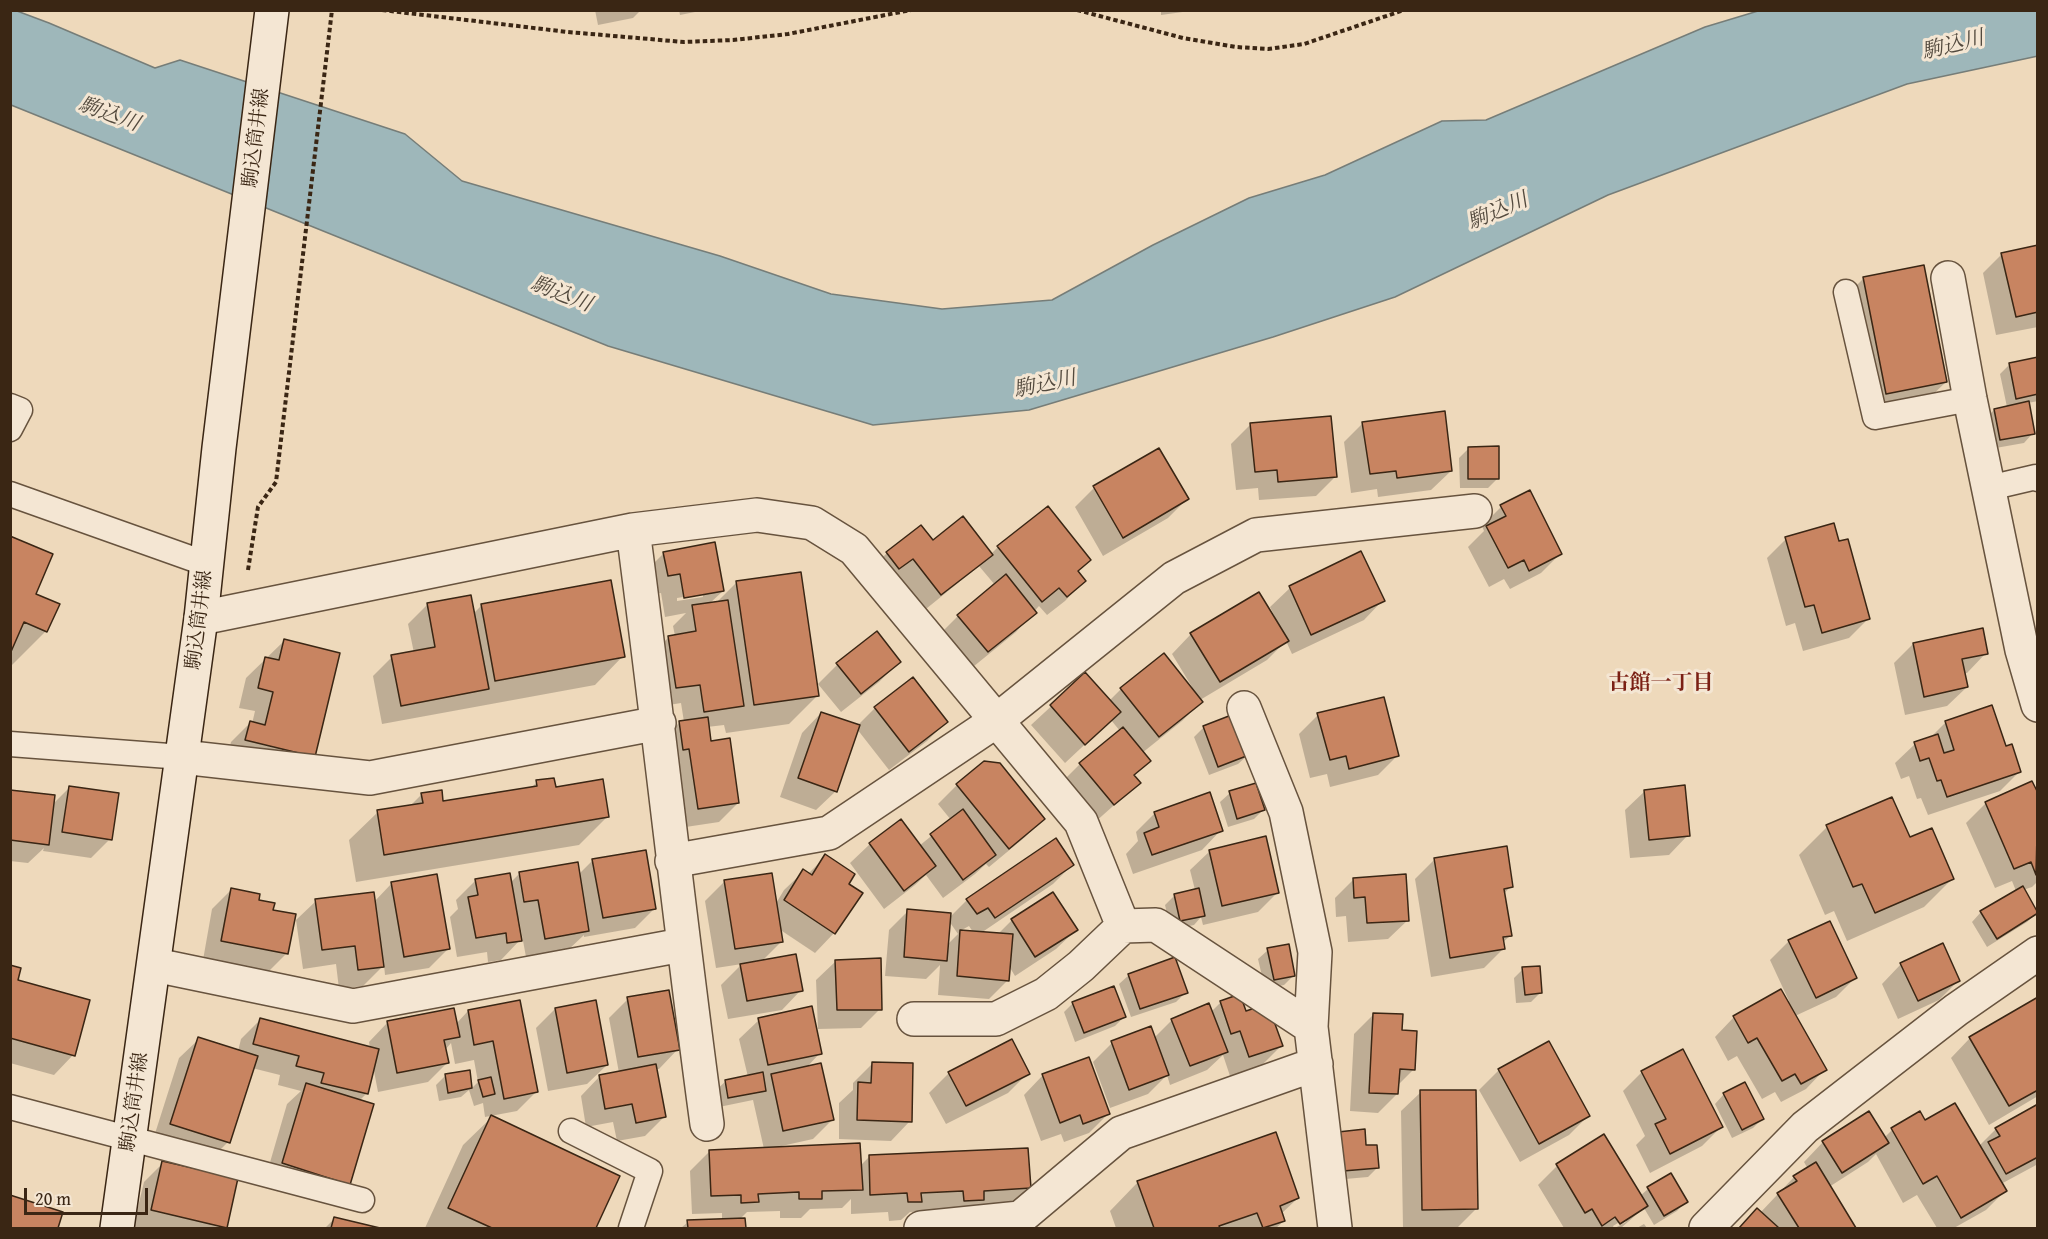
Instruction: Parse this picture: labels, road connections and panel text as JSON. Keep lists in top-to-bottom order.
{
  "streets": {
    "street": ["駒込筒井線"]
  },
  "districts": ["古館一丁目"],
  "water": ["駒込川"],
  "scale_bar": "20 m"
}
